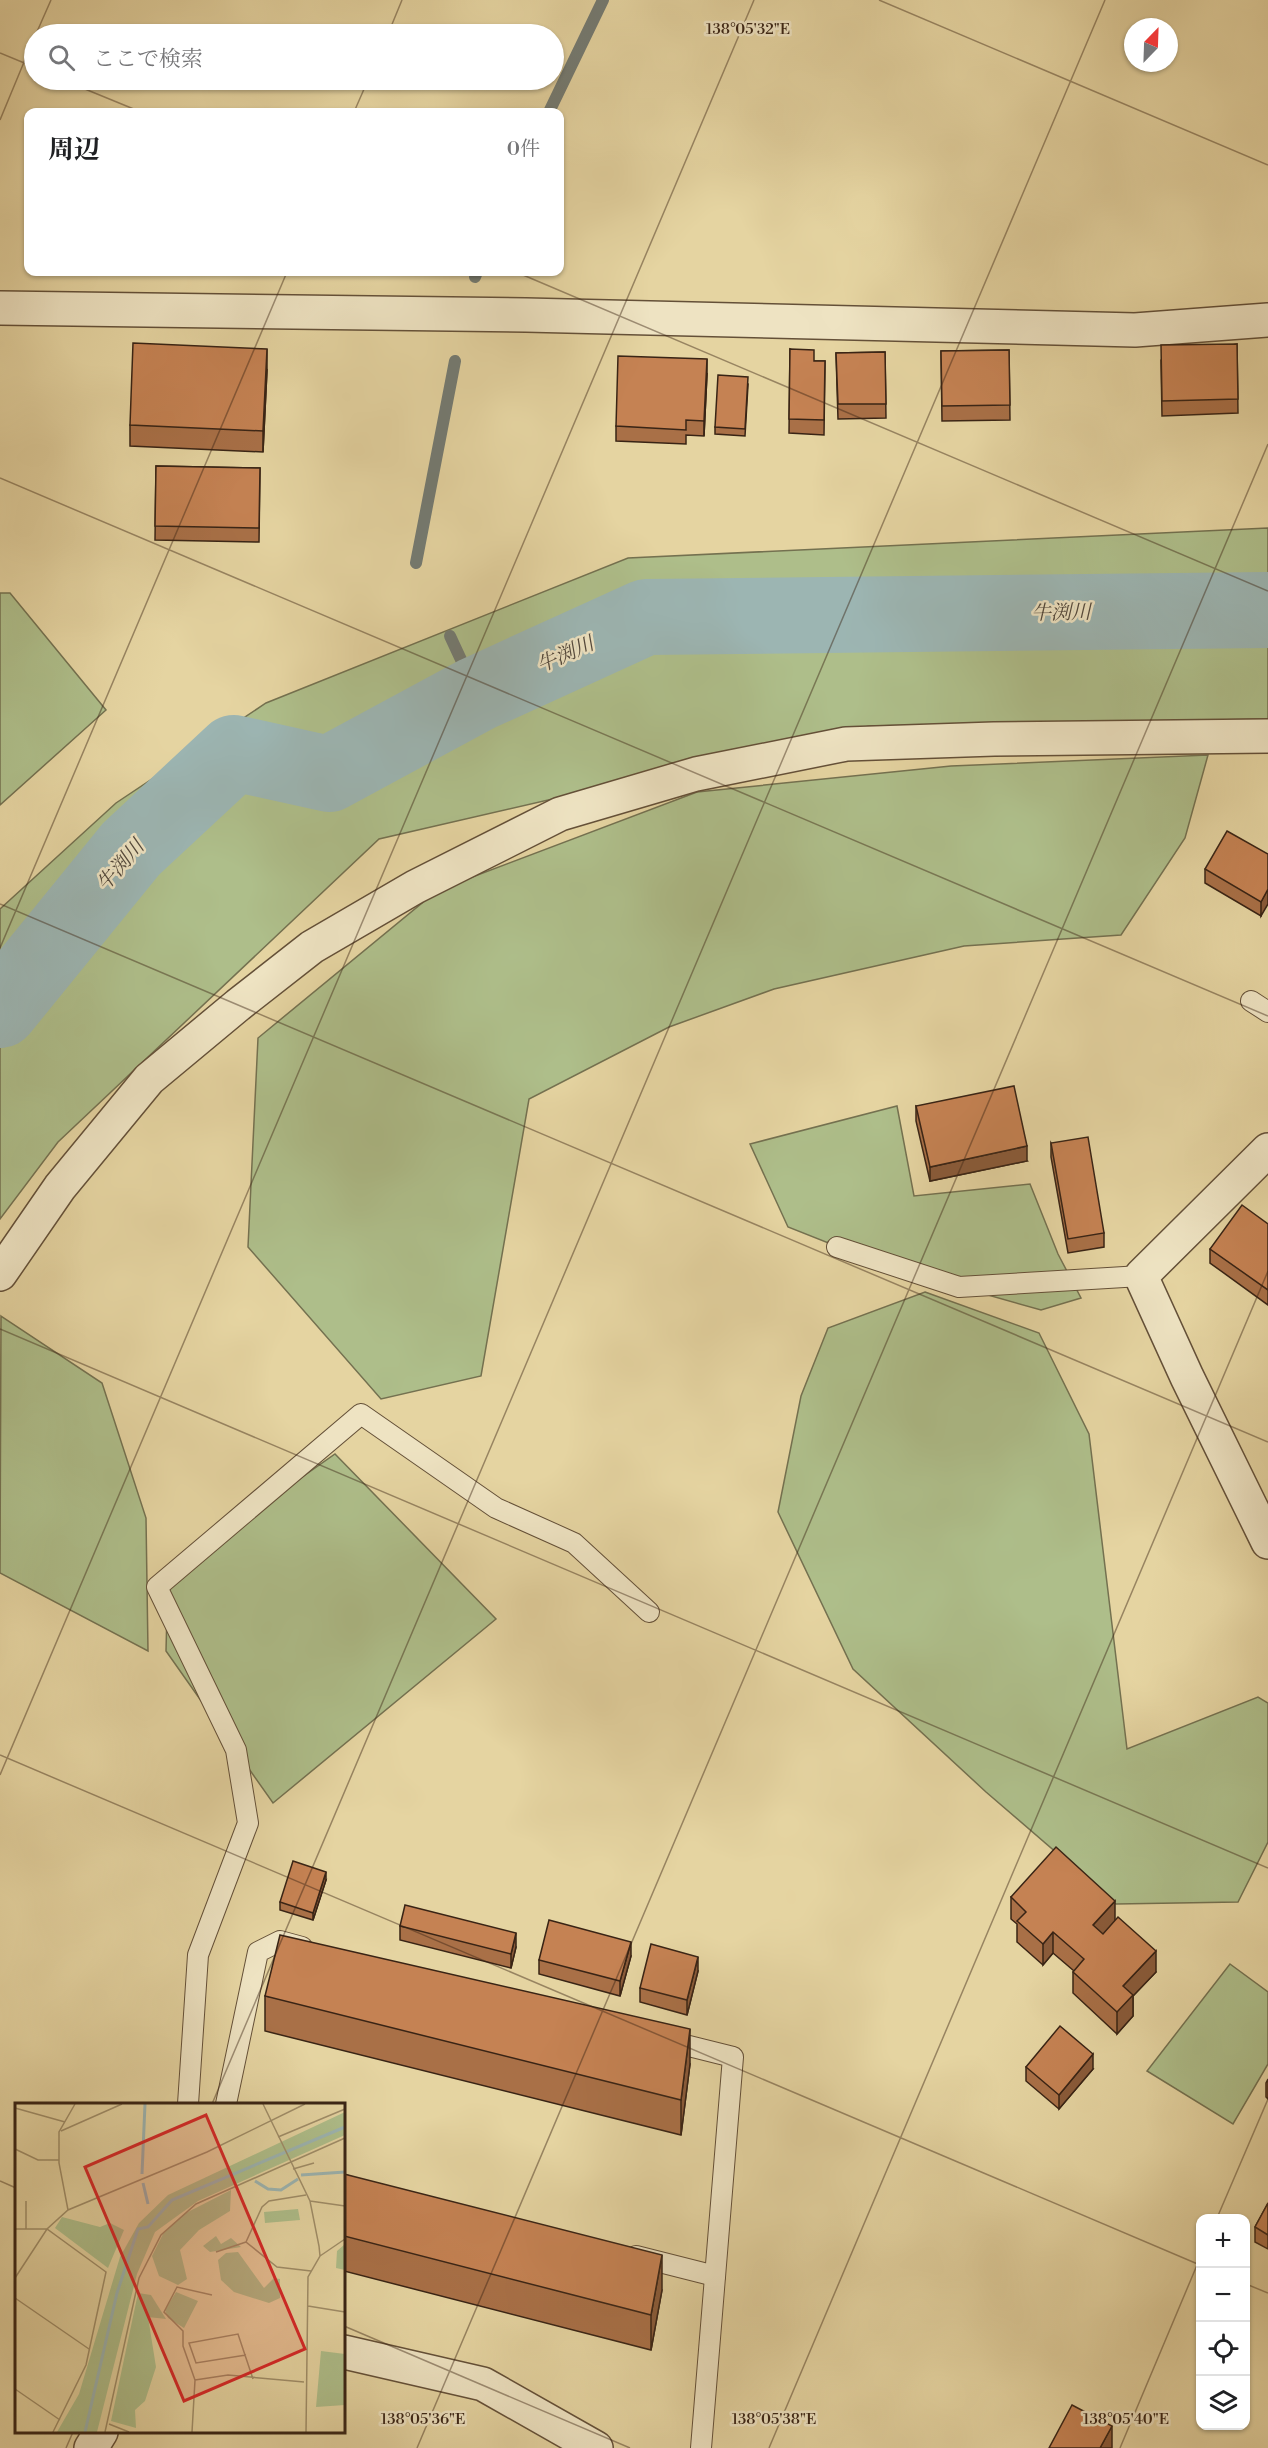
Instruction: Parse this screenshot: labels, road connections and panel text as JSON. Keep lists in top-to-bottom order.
{
  "water": ["牛渕川"],
  "north": "top right",
  "page": {
    "search": "ここで検索",
    "heading": ["周辺", "0件"],
    "map_buttons": ["+", "−"]
  },
  "coordinates": [
    "138°05'32\"E",
    "138°05'36\"E",
    "138°05'38\"E",
    "138°05'40\"E"
  ]
}
